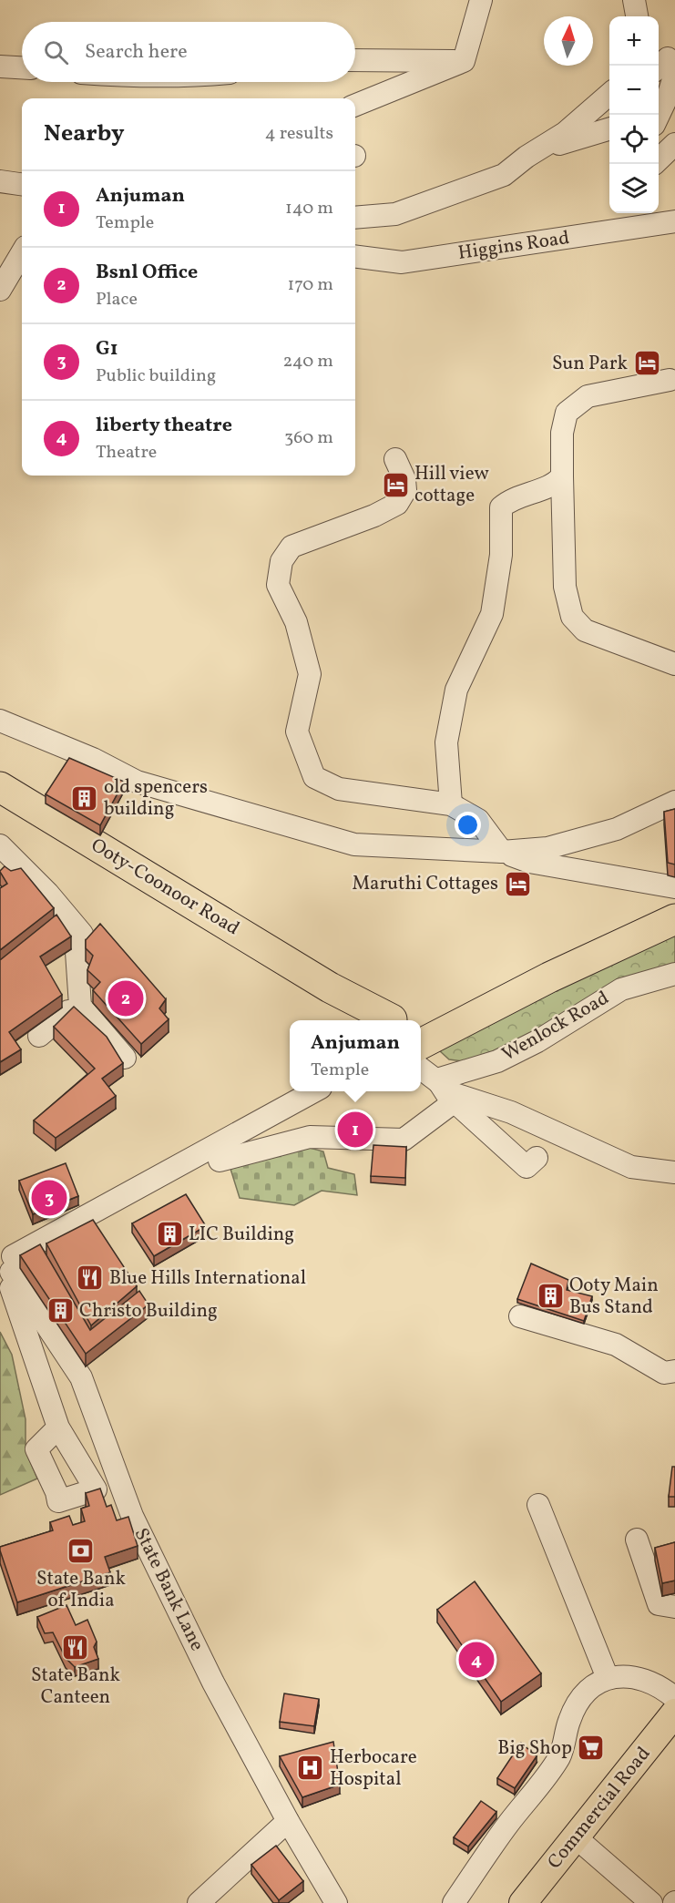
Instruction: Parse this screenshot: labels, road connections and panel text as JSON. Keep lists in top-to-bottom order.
{
  "streets": {
    "highway": ["Ooty-Coonoor Road"],
    "main road": ["Commercial Road"],
    "street": ["Higgins Road", "Wenlock Road", "State Bank Lane"]
  },
  "places": {
    "hotel": ["Sun Park", "Hill view cottage", "Maruthi Cottages"],
    "building": [
      "old spencers building",
      "LIC Building",
      "Ooty Main Bus Stand",
      "Christo Building"
    ],
    "restaurant": ["Blue Hills International", "State Bank Canteen"],
    "bank": ["State Bank of India"],
    "supermarket": ["Big Shop"],
    "hospital": ["Herbocare Hospital"]
  },
  "north": "top",
  "page": {
    "map_buttons": ["+", "−"],
    "search": "Search here",
    "heading": ["Nearby", "4 results"],
    "list": [
      {
        "mark": "1",
        "name": "Anjuman",
        "note": "Temple",
        "value": "140 m"
      },
      {
        "mark": "2",
        "name": "Bsnl Office",
        "note": "Place",
        "value": "170 m"
      },
      {
        "mark": "3",
        "name": "G1",
        "note": "Public building",
        "value": "240 m"
      },
      {
        "mark": "4",
        "name": "liberty theatre",
        "note": "Theatre",
        "value": "360 m"
      }
    ],
    "pins": [
      "2",
      "1",
      "3",
      "4"
    ],
    "popup": ["Anjuman", "Temple"]
  }
}
